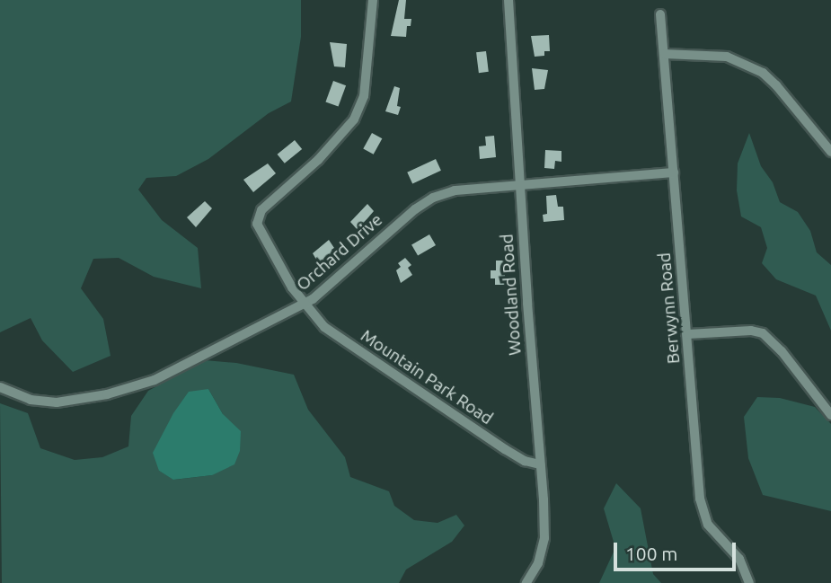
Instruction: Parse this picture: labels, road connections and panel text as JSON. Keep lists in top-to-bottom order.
{
  "streets": {
    "street": [
      "Orchard Drive",
      "Woodland Road",
      "Berwynn Road",
      "Mountain Park Road"
    ]
  },
  "crossings": [
    ["Orchard Drive", "Woodland Road"],
    ["Orchard Drive", "Berwynn Road"],
    ["Orchard Drive", "Mountain Park Road"],
    ["Woodland Road", "Mountain Park Road"]
  ],
  "scale_bar": "100 m"
}
